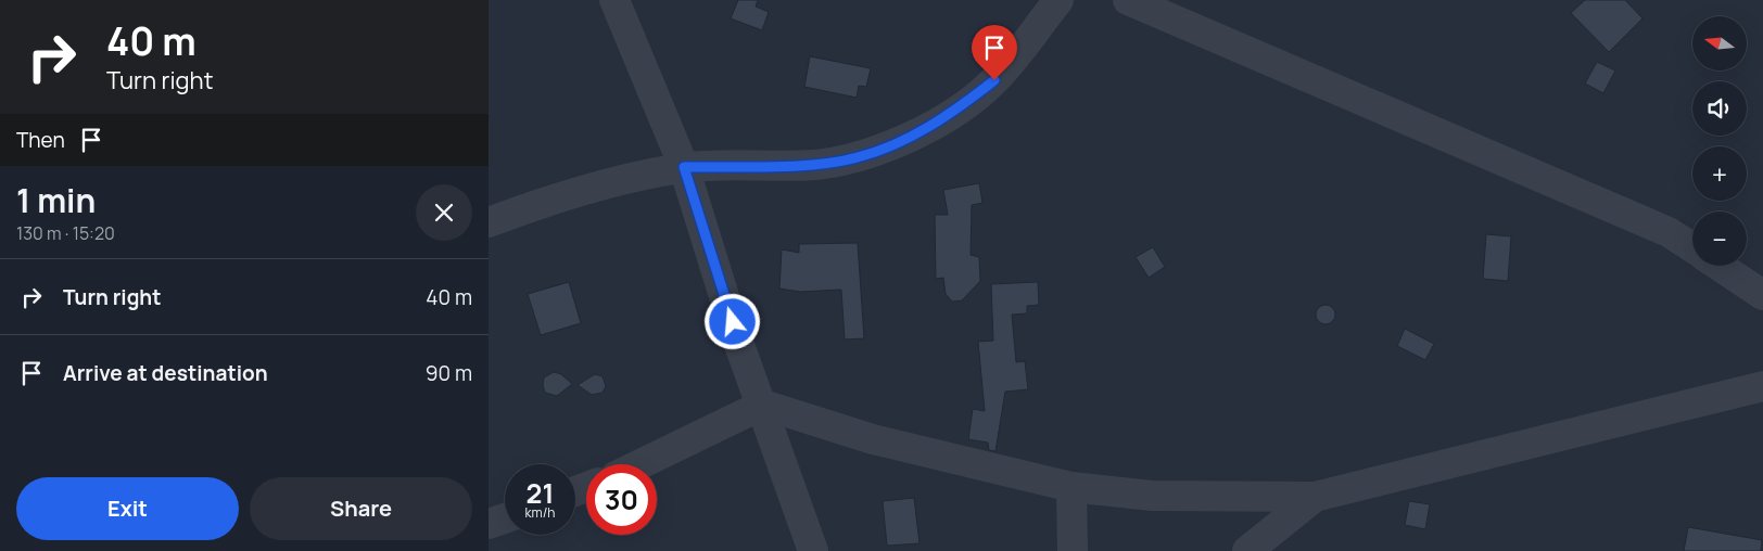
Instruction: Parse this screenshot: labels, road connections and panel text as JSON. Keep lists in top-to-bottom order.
{
  "north": "left",
  "page": {
    "turn": ["40 m", "Turn right"],
    "map_buttons": ["+", "−"],
    "then": "Then",
    "heading": ["1 min", "130 m · 15:20"],
    "list": [
      {
        "name": "Turn right",
        "value": "40 m"
      },
      {
        "name": "Arrive at destination",
        "value": "90 m"
      }
    ],
    "speed": "21 km/h",
    "limit": "30",
    "buttons": ["Exit", "Share"]
  }
}
